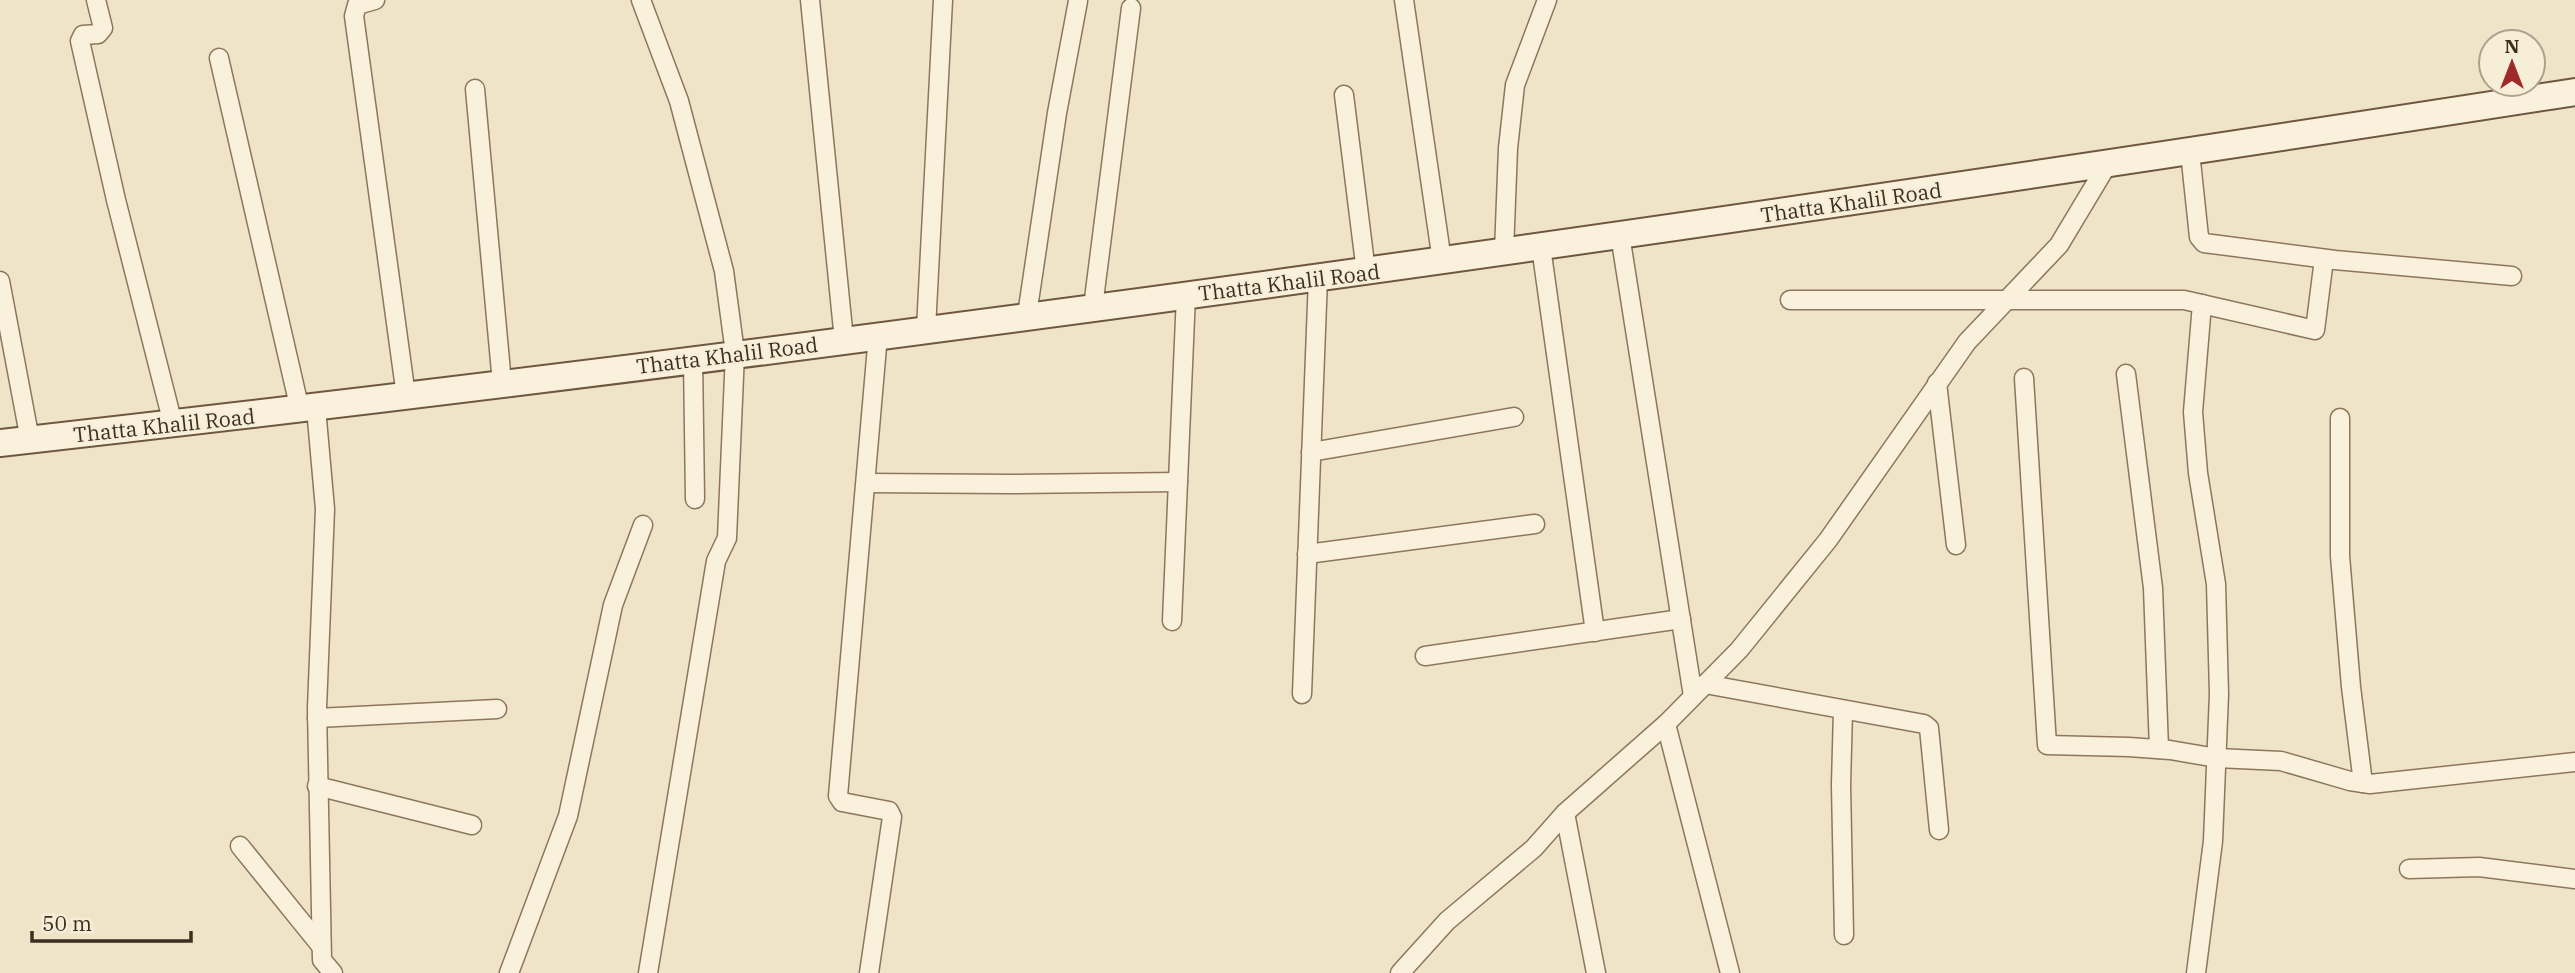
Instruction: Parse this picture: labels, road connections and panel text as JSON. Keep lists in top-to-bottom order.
{
  "streets": {
    "street": ["Thatta Khalil Road"]
  },
  "scale_bar": "50 m",
  "north": "top"
}
